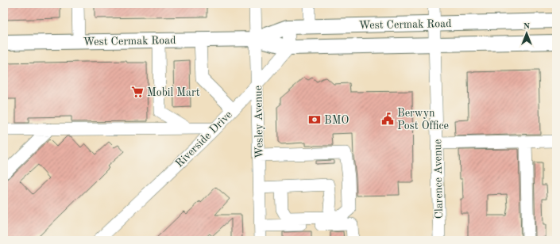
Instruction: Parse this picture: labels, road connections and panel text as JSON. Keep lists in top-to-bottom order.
{
  "streets": {
    "main road": ["West Cermak Road"],
    "street": ["Wesley Avenue", "Riverside Drive", "Clarence Avenue"]
  },
  "crossings": [
    ["West Cermak Road", "Wesley Avenue"],
    ["West Cermak Road", "Riverside Drive"],
    ["West Cermak Road", "Clarence Avenue"],
    ["Wesley Avenue", "Riverside Drive"]
  ],
  "places": {
    "supermarket": ["Mobil Mart"],
    "public building": ["Berwyn Post Office"],
    "bank": ["BMO"]
  },
  "north": "top"
}
